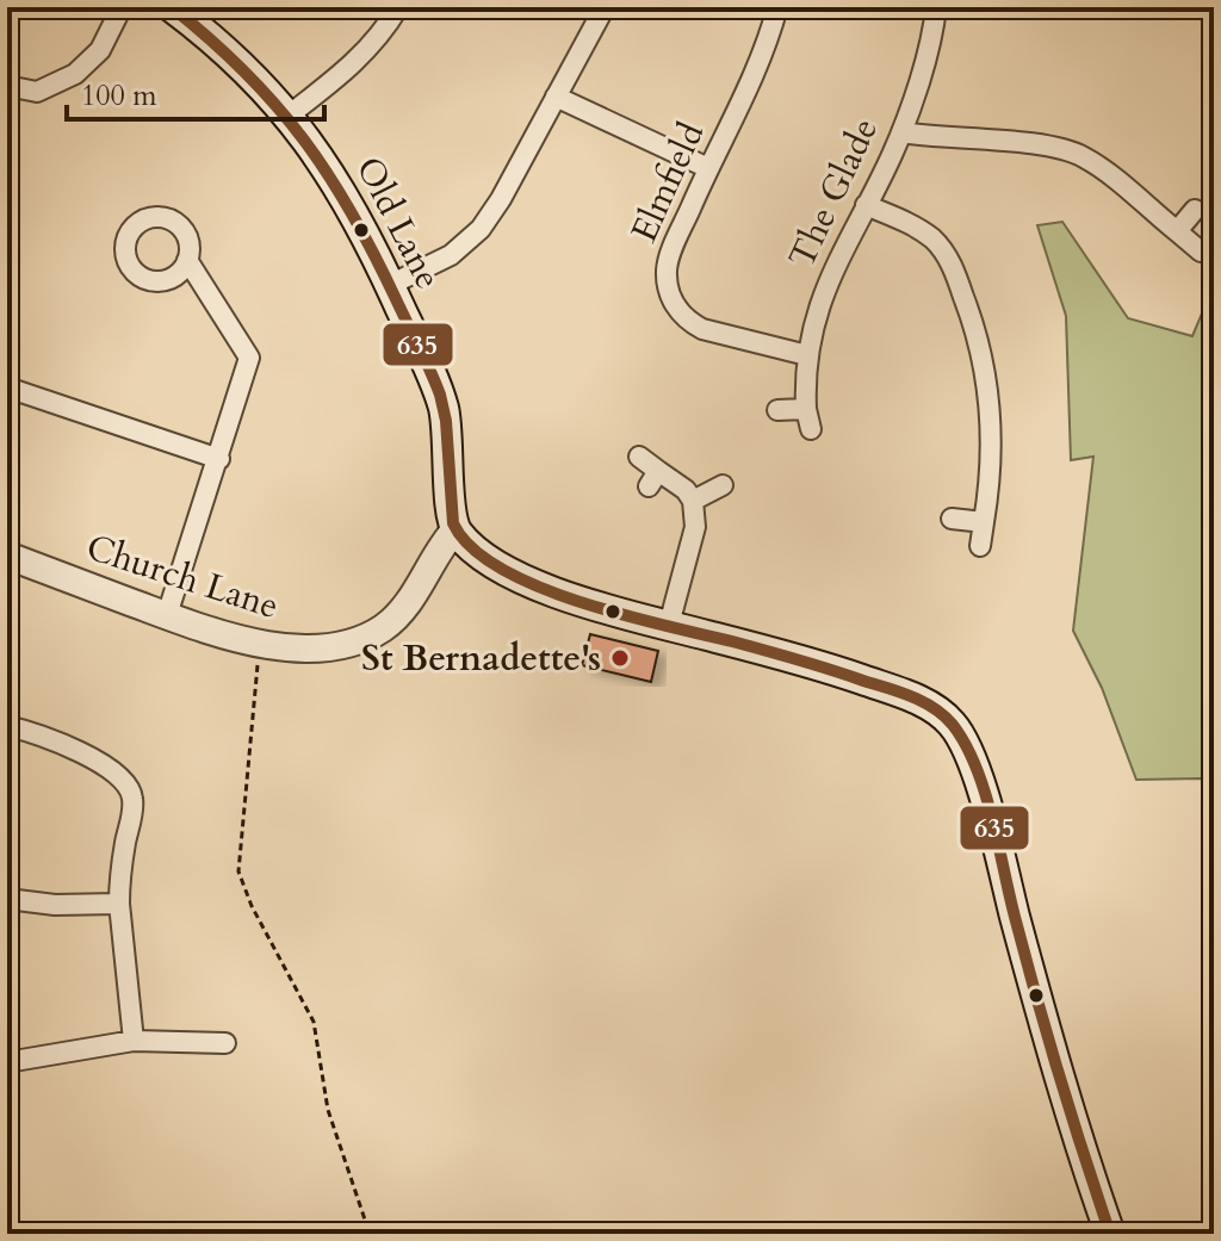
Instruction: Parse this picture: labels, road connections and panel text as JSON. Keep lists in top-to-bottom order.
{
  "streets": {
    "main road": ["Old Lane"],
    "street": ["Elmfield", "The Glade", "Church Lane"]
  },
  "crossings": [
    ["Elmfield", "The Glade"],
    ["Old Lane", "Church Lane"]
  ],
  "places": ["St Bernadette's"],
  "lines": ["transit line 635"],
  "scale_bar": "100 m"
}
